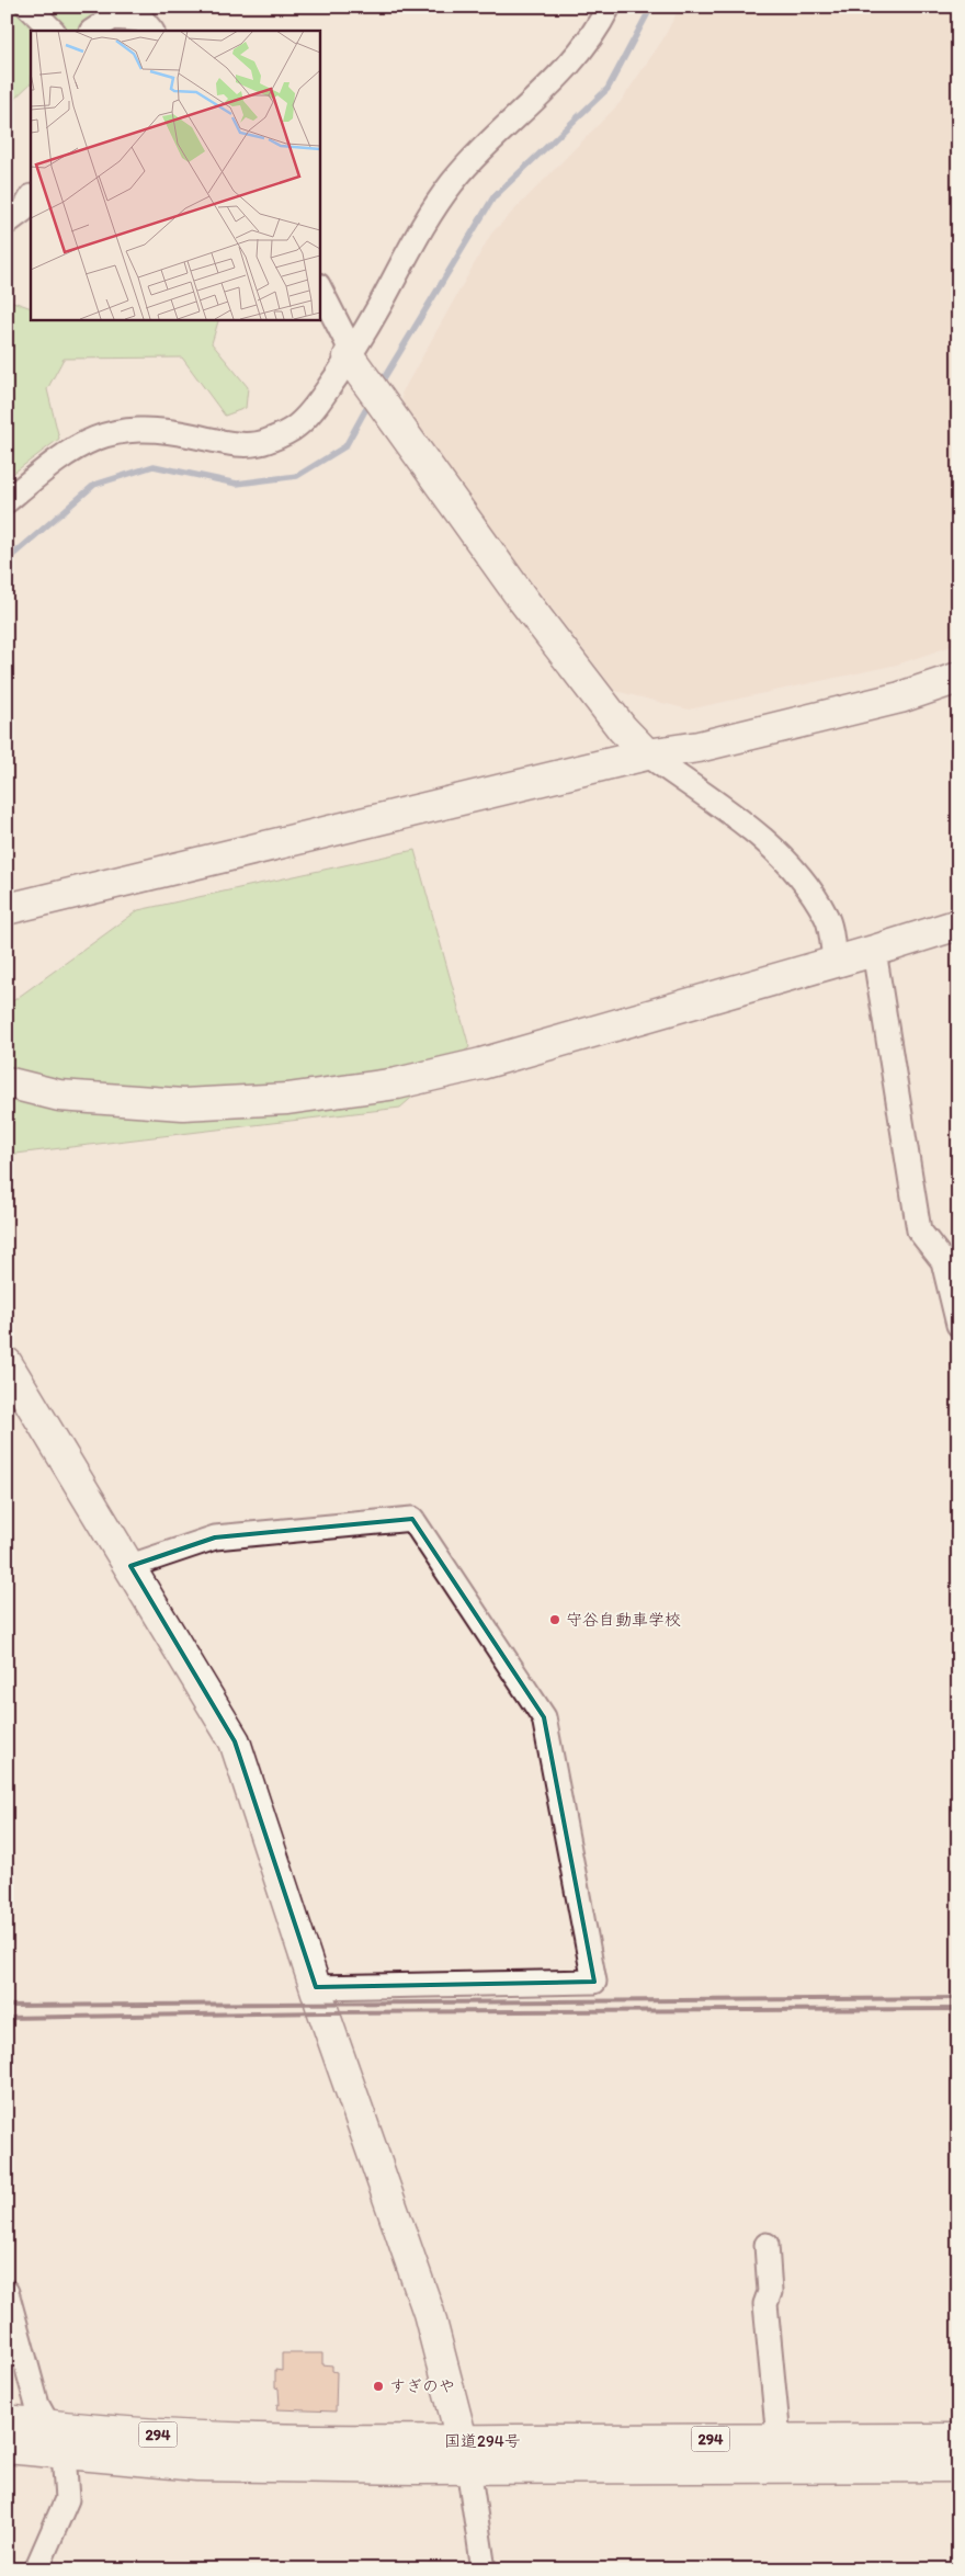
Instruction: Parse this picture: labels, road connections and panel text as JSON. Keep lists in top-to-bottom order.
{
  "streets": {
    "main road": ["294", "国道294号"]
  },
  "places": ["守谷自動車学校", "すぎのや"]
}
